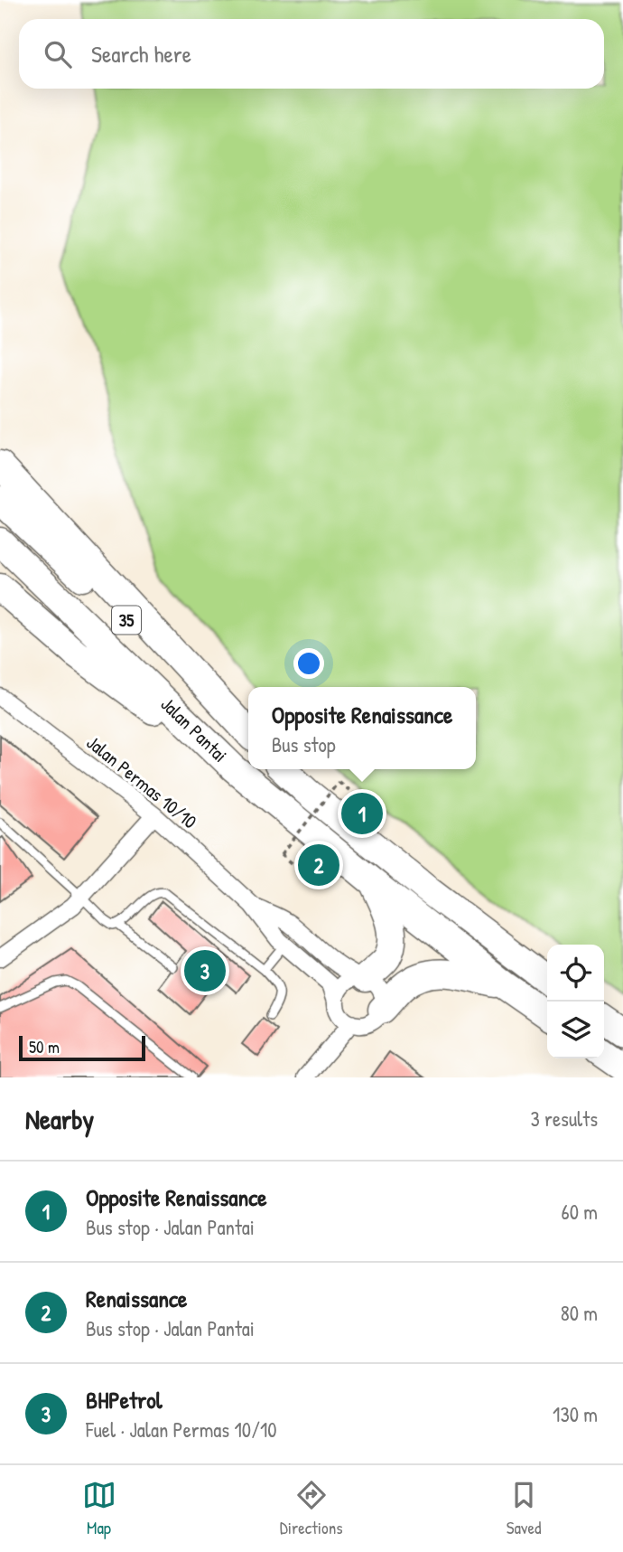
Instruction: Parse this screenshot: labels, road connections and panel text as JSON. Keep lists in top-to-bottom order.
{
  "streets": {
    "highway": ["35", "Jalan Pantai"],
    "street": ["Jalan Permas 10/10"]
  },
  "scale_bar": "50 m",
  "page": {
    "search": "Search here",
    "popup": ["Opposite Renaissance", "Bus stop"],
    "pins": ["1", "2", "3"],
    "scale": "50 m",
    "heading": ["Nearby", "3 results"],
    "list": [
      {
        "mark": "1",
        "name": "Opposite Renaissance",
        "note": "Bus stop · Jalan Pantai",
        "value": "60 m"
      },
      {
        "mark": "2",
        "name": "Renaissance",
        "note": "Bus stop · Jalan Pantai",
        "value": "80 m"
      },
      {
        "mark": "3",
        "name": "BHPetrol",
        "note": "Fuel · Jalan Permas 10/10",
        "value": "130 m"
      }
    ],
    "nav": ["Map", "Directions", "Saved"]
  }
}
